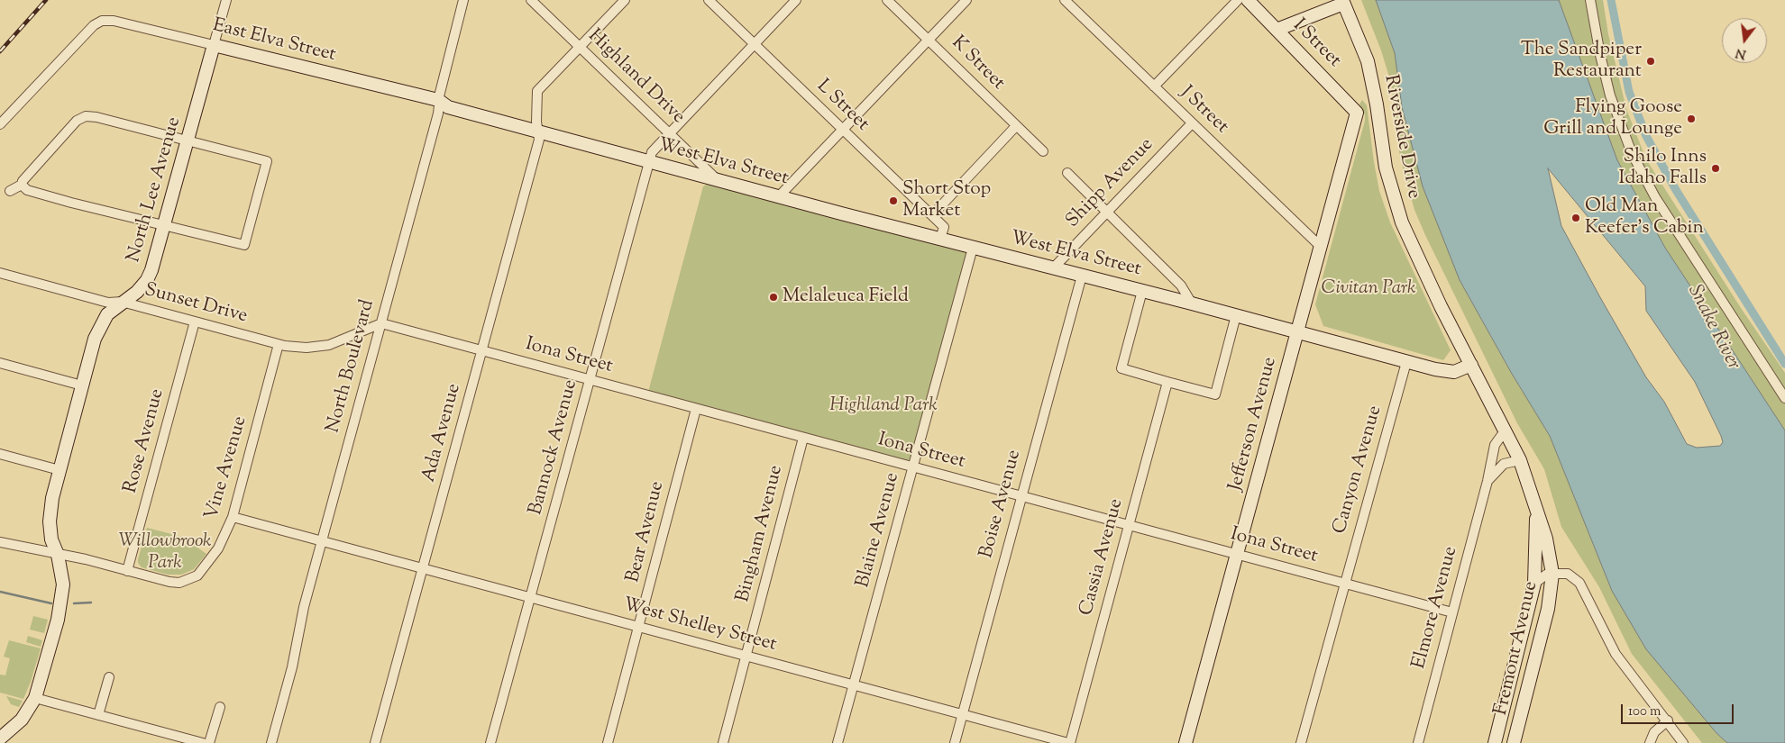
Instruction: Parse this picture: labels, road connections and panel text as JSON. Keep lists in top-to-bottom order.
{
  "streets": {
    "street": [
      "East Elva Street",
      "I Street",
      "K Street",
      "Highland Drive",
      "L Street",
      "J Street",
      "Riverside Drive",
      "West Elva Street",
      "Shipp Avenue",
      "North Lee Avenue",
      "Sunset Drive",
      "Iona Street",
      "North Boulevard",
      "Jefferson Avenue",
      "Ada Avenue",
      "Rose Avenue",
      "Bannock Avenue",
      "Vine Avenue",
      "Canyon Avenue",
      "Boise Avenue",
      "Blaine Avenue",
      "Bear Avenue",
      "Bingham Avenue",
      "Cassia Avenue",
      "Elmore Avenue",
      "West Shelley Street",
      "Fremont Avenue"
    ]
  },
  "crossings": [
    ["East Elva Street", "West Elva Street"],
    ["East Elva Street", "North Lee Avenue"],
    ["East Elva Street", "North Boulevard"],
    ["I Street", "Jefferson Avenue"],
    ["Highland Drive", "West Elva Street"],
    ["Highland Drive", "Ada Avenue"],
    ["Highland Drive", "Bannock Avenue"],
    ["L Street", "West Elva Street"],
    ["L Street", "Bannock Avenue"],
    ["J Street", "Shipp Avenue"],
    ["J Street", "Jefferson Avenue"],
    ["Riverside Drive", "West Elva Street"],
    ["Riverside Drive", "Fremont Avenue"],
    ["West Elva Street", "Shipp Avenue"],
    ["West Elva Street", "North Boulevard"],
    ["West Elva Street", "Jefferson Avenue"],
    ["West Elva Street", "Ada Avenue"],
    ["West Elva Street", "Bannock Avenue"],
    ["West Elva Street", "Canyon Avenue"],
    ["West Elva Street", "Boise Avenue"],
    ["West Elva Street", "Blaine Avenue"],
    ["West Elva Street", "Fremont Avenue"],
    ["North Lee Avenue", "Sunset Drive"],
    ["North Lee Avenue", "Vine Avenue"],
    ["Sunset Drive", "Iona Street"],
    ["Sunset Drive", "North Boulevard"],
    ["Sunset Drive", "Rose Avenue"],
    ["Sunset Drive", "Vine Avenue"],
    ["Iona Street", "North Boulevard"],
    ["Iona Street", "Jefferson Avenue"],
    ["Iona Street", "Ada Avenue"],
    ["Iona Street", "Bannock Avenue"],
    ["Iona Street", "Canyon Avenue"],
    ["Iona Street", "Boise Avenue"],
    ["Iona Street", "Blaine Avenue"],
    ["Iona Street", "Bear Avenue"],
    ["Iona Street", "Bingham Avenue"],
    ["Iona Street", "Cassia Avenue"],
    ["Iona Street", "Elmore Avenue"],
    ["North Boulevard", "West Shelley Street"],
    ["Ada Avenue", "West Shelley Street"],
    ["Rose Avenue", "Vine Avenue"],
    ["Bannock Avenue", "West Shelley Street"],
    ["Vine Avenue", "West Shelley Street"],
    ["Boise Avenue", "West Shelley Street"],
    ["Blaine Avenue", "West Shelley Street"],
    ["Bear Avenue", "West Shelley Street"],
    ["Bingham Avenue", "West Shelley Street"],
    ["Cassia Avenue", "West Shelley Street"],
    ["Elmore Avenue", "Fremont Avenue"]
  ],
  "water": ["Snake River"],
  "parks": ["Civitan Park", "Highland Park", "Willowbrook Park"],
  "places": [
    "The Sandpiper Restaurant",
    "Flying Goose Grill and Lounge",
    "Shilo Inns Idaho Falls",
    "Short Stop Market",
    "Old Man Keefer's Cabin",
    "Melaleuca Field"
  ],
  "scale_bar": "100 m",
  "north": "bottom"
}
